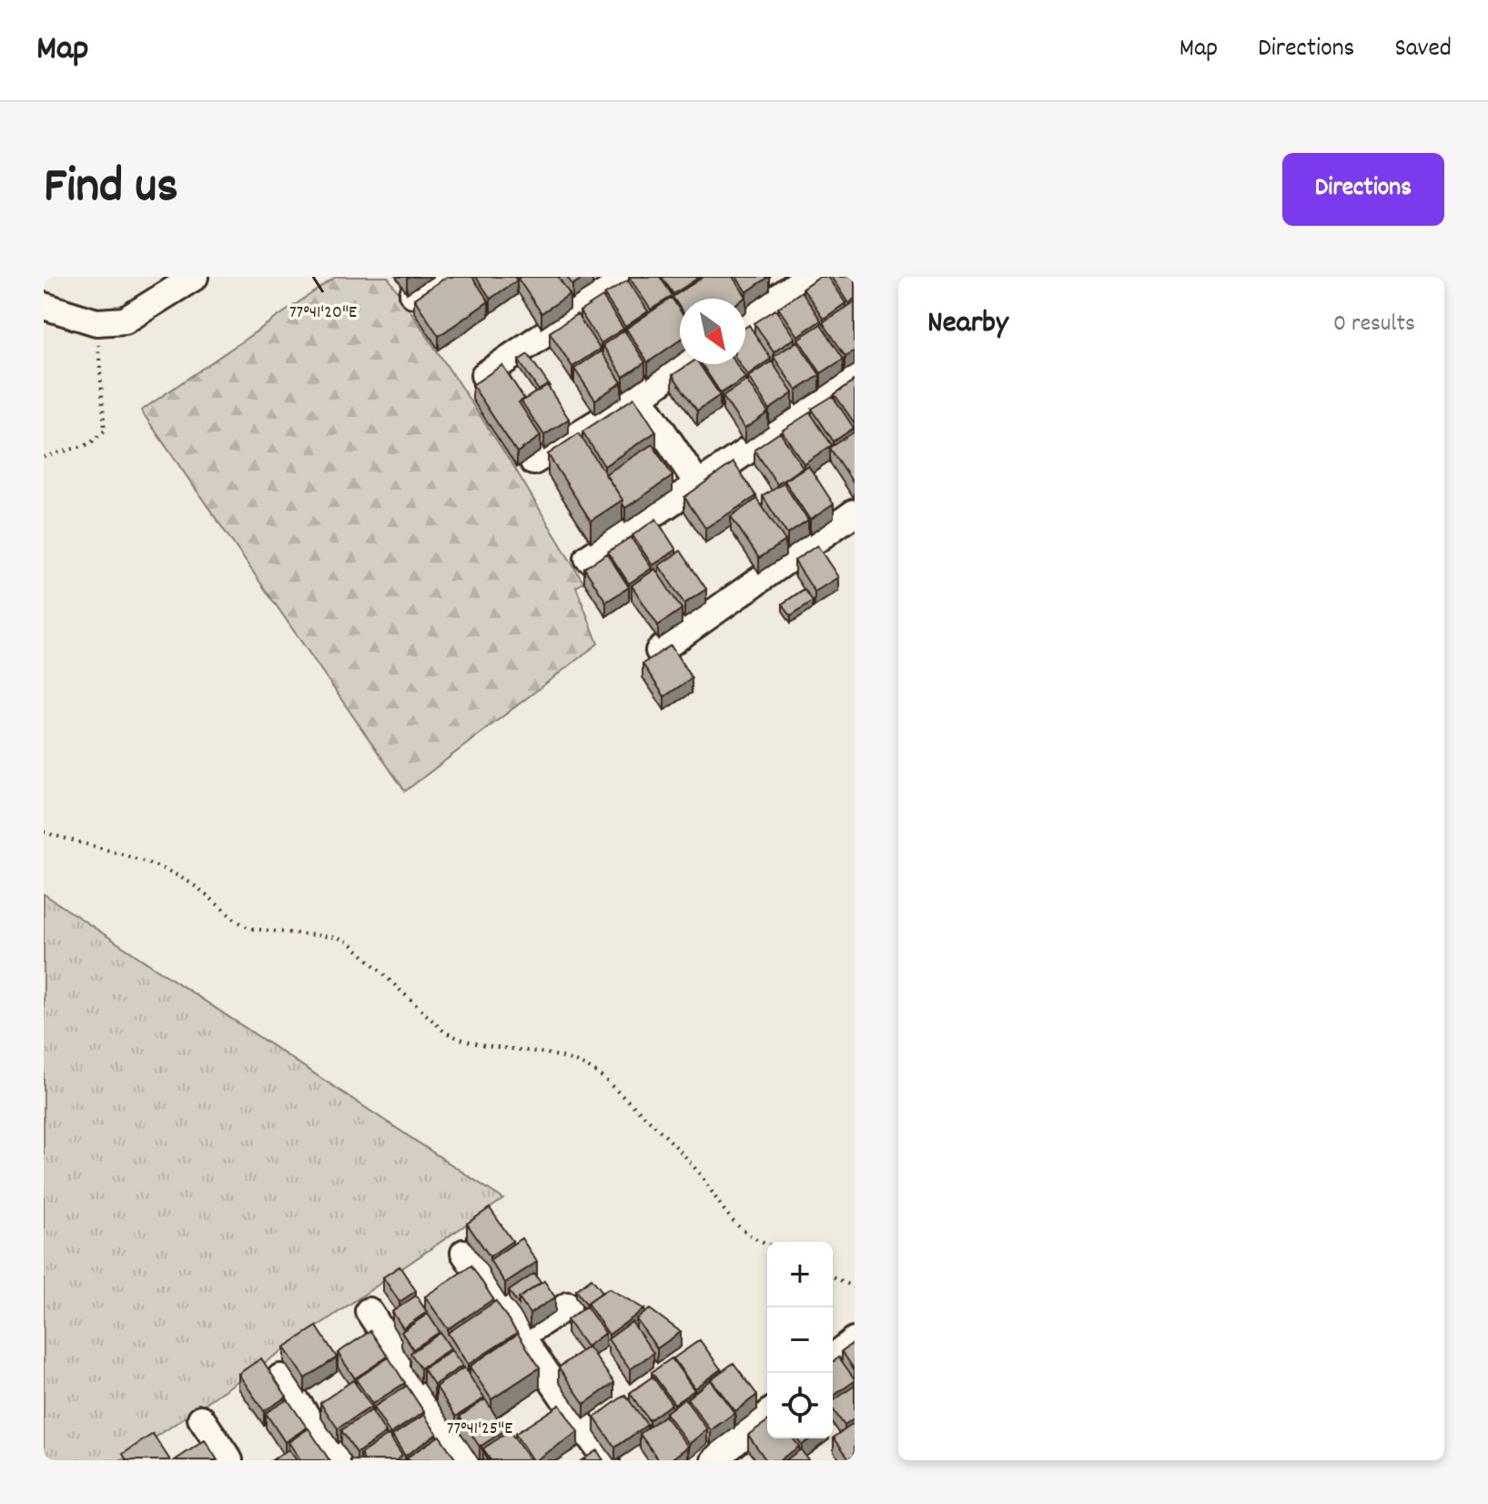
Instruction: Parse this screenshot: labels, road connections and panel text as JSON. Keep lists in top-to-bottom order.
{
  "north": "bottom right",
  "page": {
    "header": "Map",
    "nav": ["Map", "Directions", "Saved"],
    "title": "Find us",
    "buttons": "Directions",
    "heading": ["Nearby", "0 results"],
    "map_buttons": ["+", "−"]
  },
  "coordinates": ["77°41'20\"E", "77°41'25\"E"]
}
